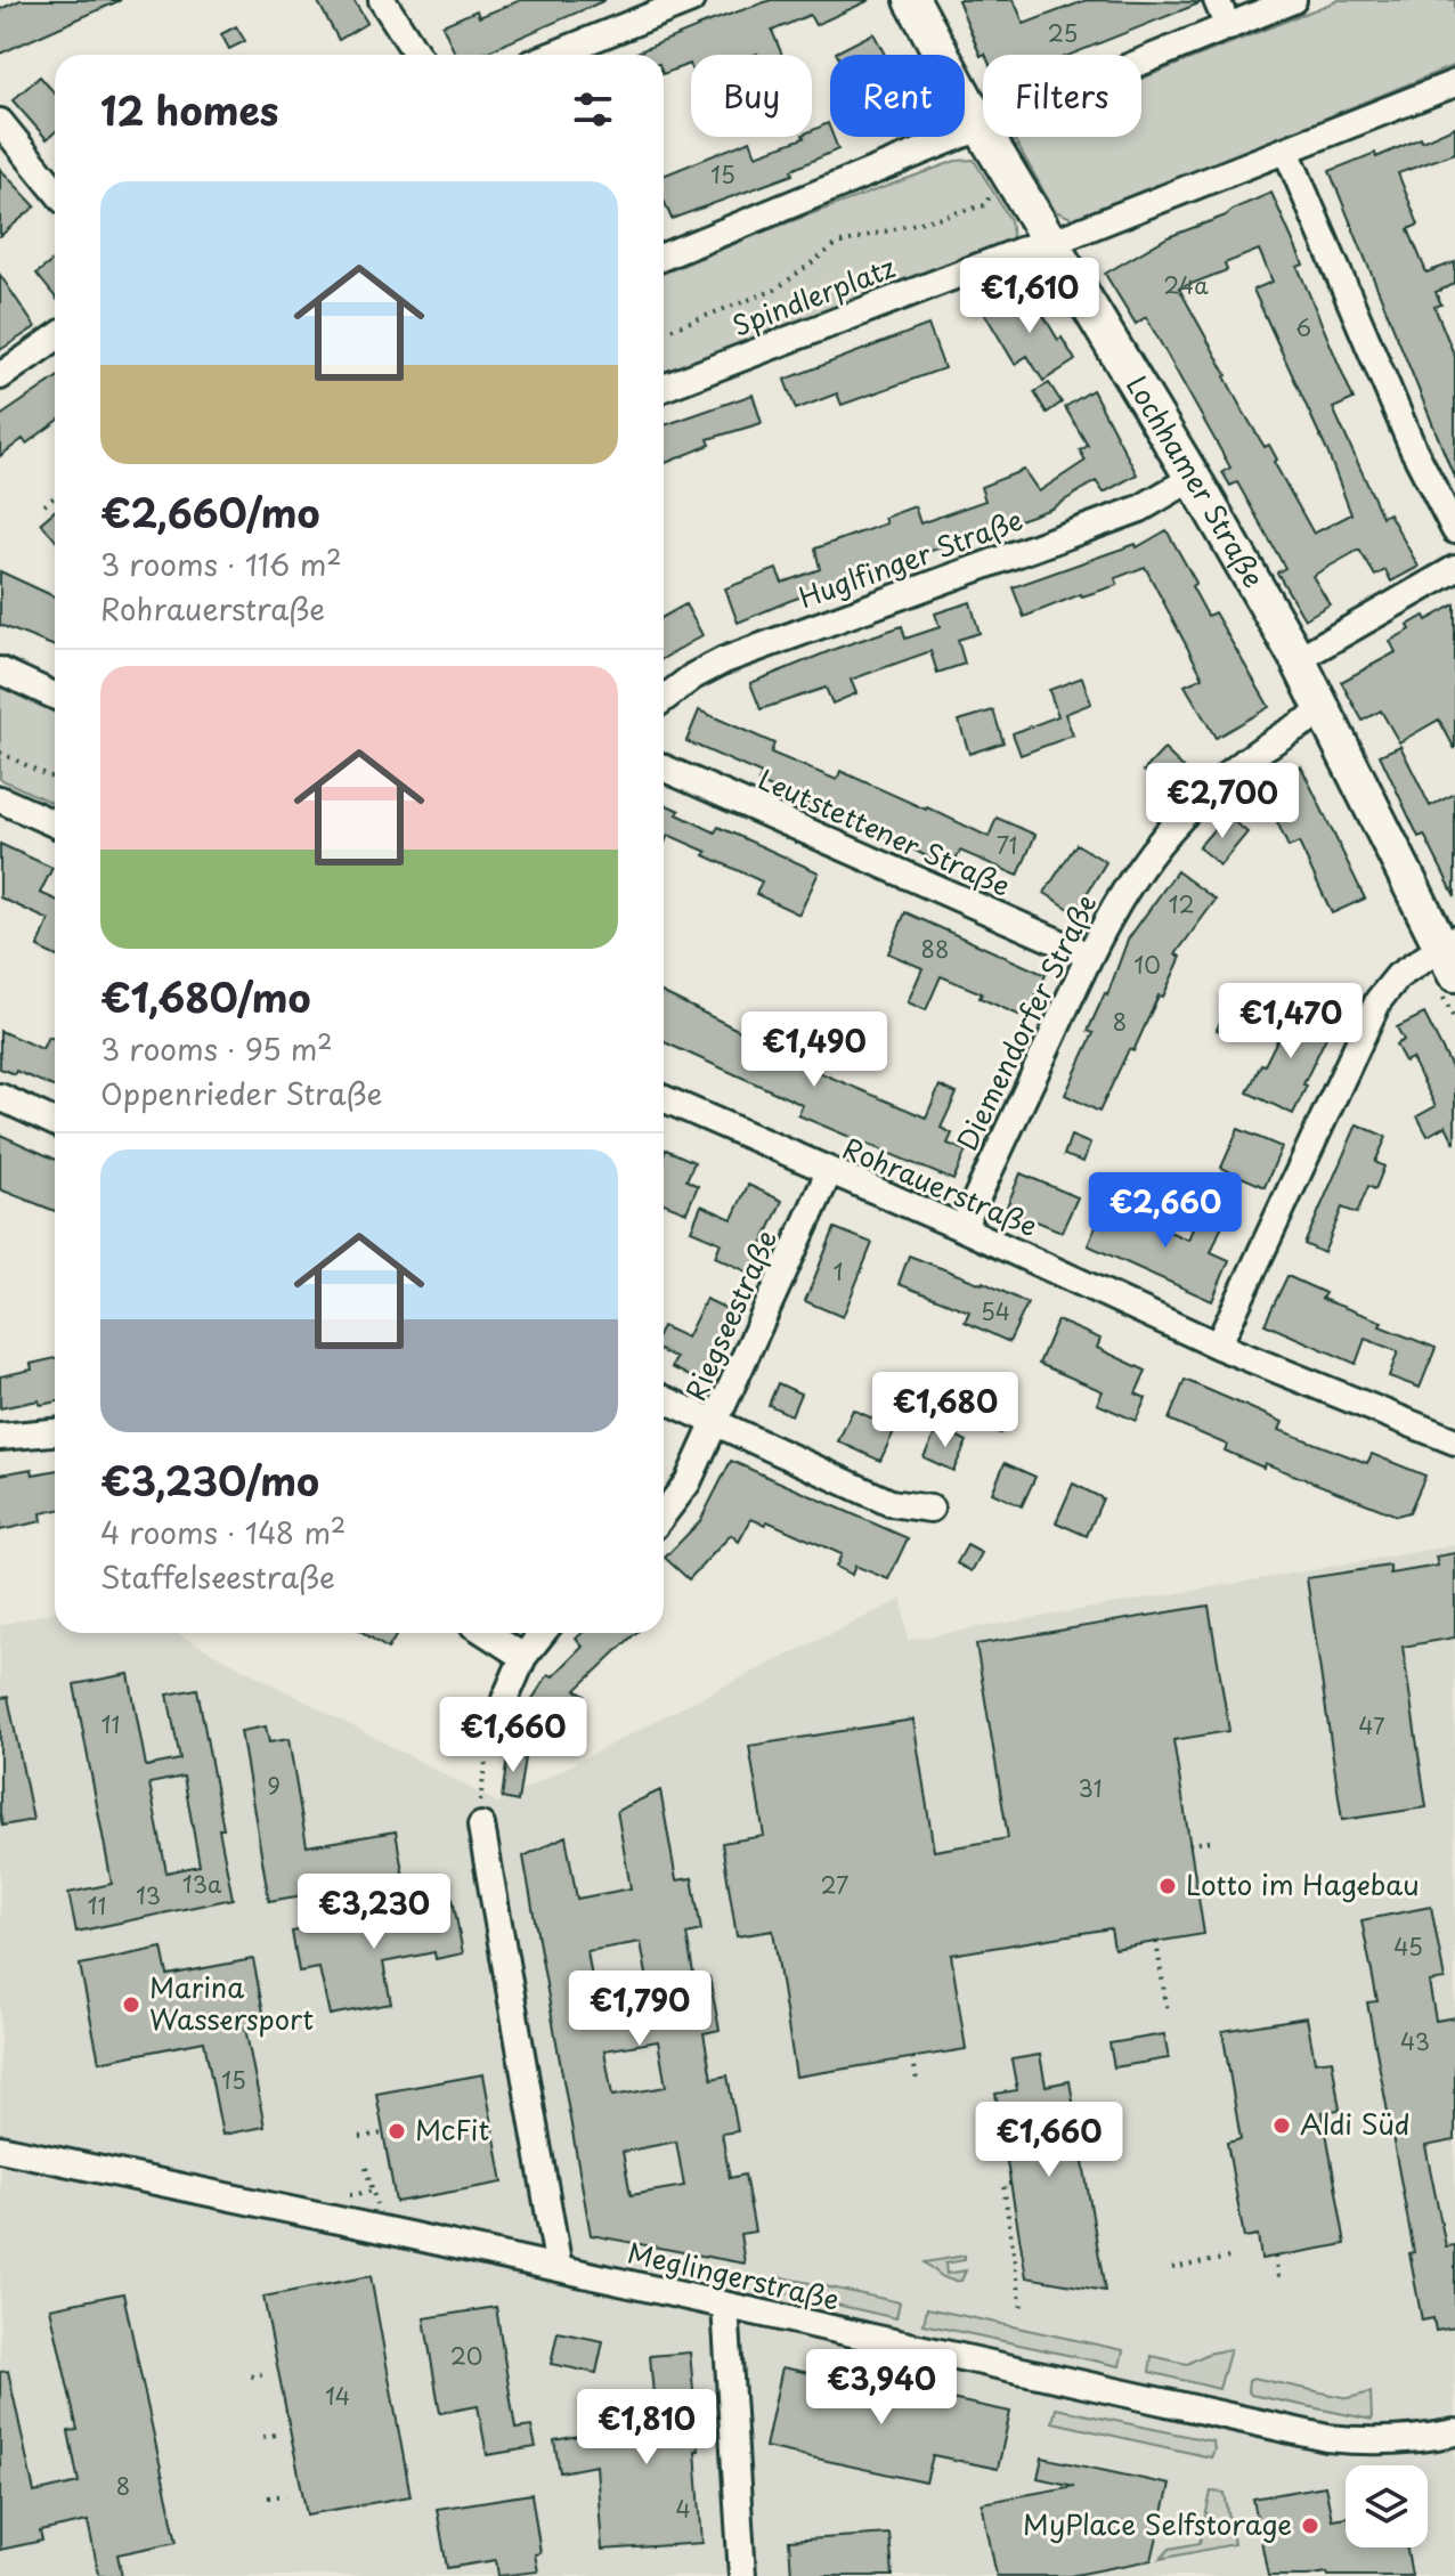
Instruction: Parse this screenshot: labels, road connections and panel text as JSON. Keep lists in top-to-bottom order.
{
  "streets": {
    "main road": ["Lochhamer Straße"],
    "street": [
      "Spindlerplatz",
      "Huglfinger Straße",
      "Leutstettener Straße",
      "Diemendorfer Straße",
      "Rohrauerstraße",
      "Riegseestraße",
      "Meglingerstraße"
    ]
  },
  "crossings": [
    ["Spindlerplatz", "Lochhamer Straße"],
    ["Lochhamer Straße", "Huglfinger Straße"],
    ["Lochhamer Straße", "Diemendorfer Straße"],
    ["Leutstettener Straße", "Diemendorfer Straße"],
    ["Diemendorfer Straße", "Rohrauerstraße"],
    ["Rohrauerstraße", "Riegseestraße"]
  ],
  "places": [
    "Lotto im Hagebau",
    "Marina Wassersport",
    "Aldi Süd",
    "McFit",
    "MyPlace Selfstorage"
  ],
  "house_numbers": [
    "25",
    "15",
    "24a",
    "6",
    "71",
    "12",
    "88",
    "10",
    "8",
    "1",
    "54",
    "11",
    "47",
    "9",
    "31",
    "13a",
    "27",
    "13",
    "11",
    "45",
    "43",
    "15",
    "20",
    "14",
    "8",
    "4"
  ],
  "page": {
    "chip": ["Buy", "Rent", "Filters"],
    "heading": "12 homes",
    "list": [
      {
        "name": "€2,660/mo",
        "note": "3 rooms · 116 m² · Rohrauerstraße"
      },
      {
        "name": "€1,680/mo",
        "note": "3 rooms · 95 m² · Oppenrieder Straße"
      },
      {
        "name": "€3,230/mo",
        "note": "4 rooms · 148 m² · Staffelseestraße"
      }
    ],
    "price": [
      "€1,610",
      "€2,700",
      "€1,470",
      "€1,490",
      "€2,660",
      "€1,680",
      "€1,660",
      "€3,230",
      "€1,790",
      "€1,660",
      "€3,940",
      "€1,810"
    ]
  }
}
